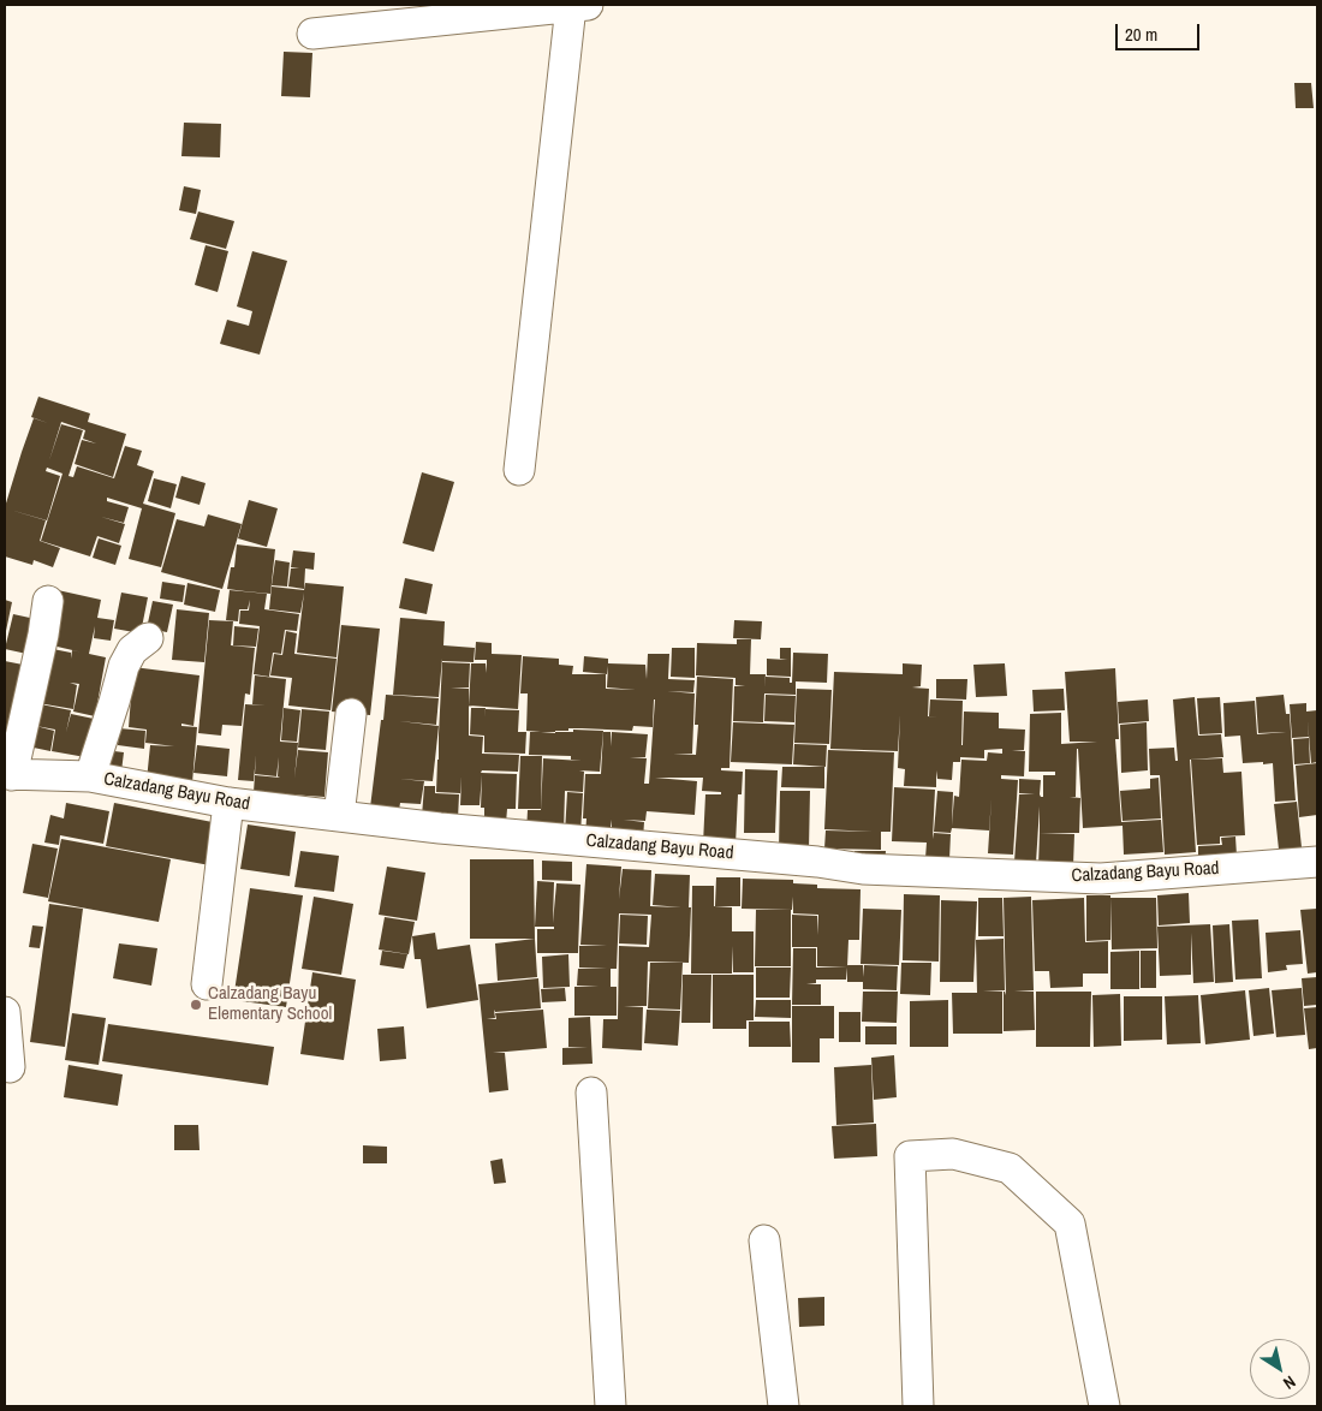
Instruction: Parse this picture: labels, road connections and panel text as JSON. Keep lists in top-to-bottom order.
{
  "streets": {
    "street": ["Calzadang Bayu Road"]
  },
  "places": ["Calzadang Bayu Elementary School"],
  "scale_bar": "20 m",
  "north": "bottom right"
}
